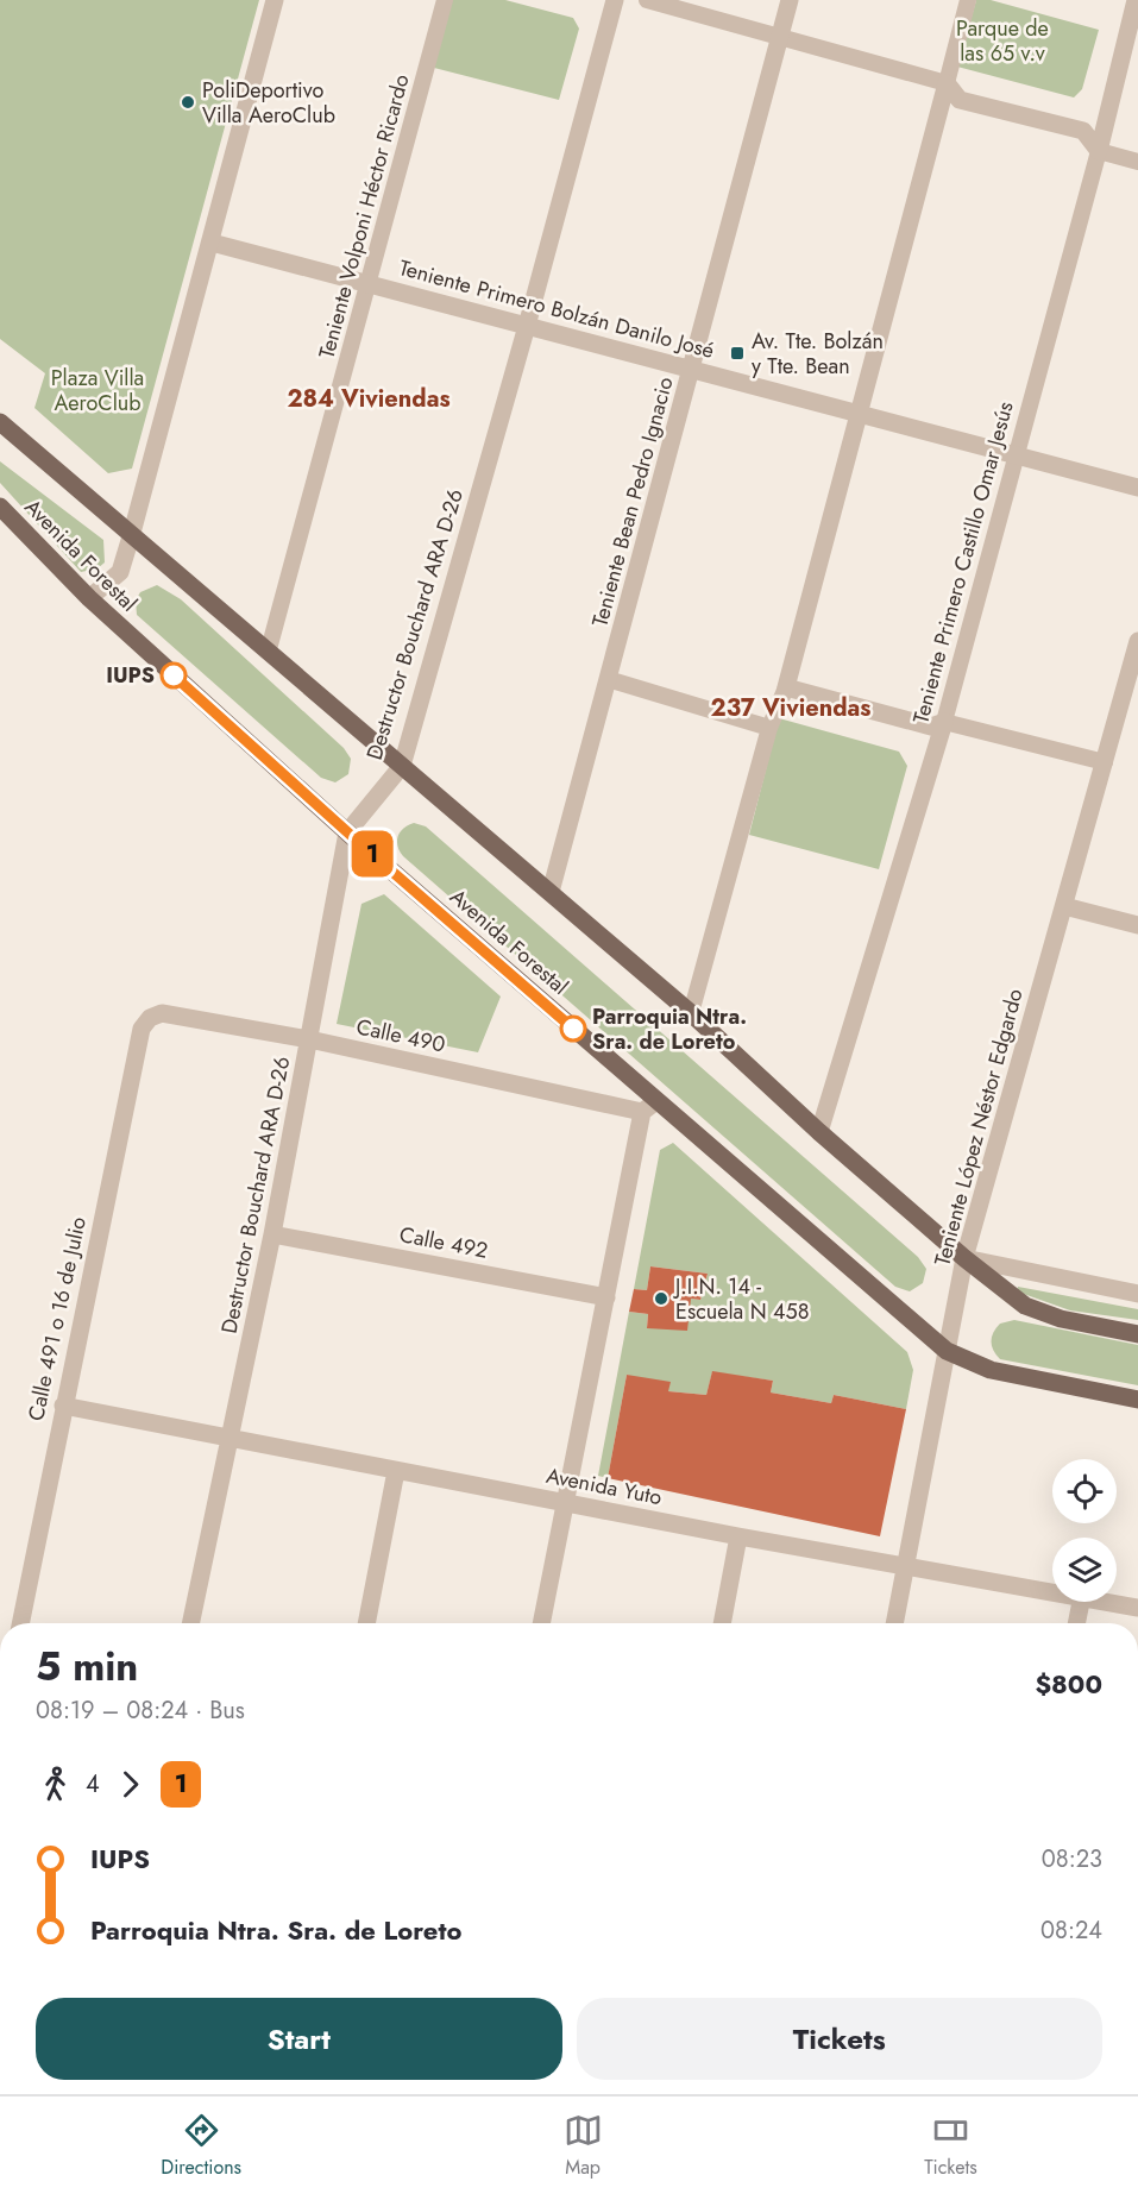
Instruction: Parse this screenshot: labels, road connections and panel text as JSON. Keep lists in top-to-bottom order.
{
  "streets": {
    "main road": ["Avenida Forestal"],
    "street": [
      "Teniente Volponi Héctor Ricardo",
      "Teniente Primero Bolzán Danilo José",
      "Teniente Bean Pedro Ignacio",
      "Teniente Primero Castillo Omar Jesús",
      "Destructor Bouchard ARA D-26",
      "Calle 490",
      "Teniente López Néstor Edgardo",
      "Calle 492",
      "Calle 491 o 16 de Julio",
      "Avenida Yuto"
    ]
  },
  "crossings": [
    ["Teniente Volponi Héctor Ricardo", "Teniente Primero Bolzán Danilo José"],
    ["Teniente Volponi Héctor Ricardo", "Avenida Forestal"],
    ["Teniente Primero Bolzán Danilo José", "Teniente Bean Pedro Ignacio"],
    ["Teniente Primero Bolzán Danilo José", "Teniente Primero Castillo Omar Jesús"],
    ["Teniente Primero Bolzán Danilo José", "Destructor Bouchard ARA D-26"],
    ["Teniente Bean Pedro Ignacio", "Avenida Forestal"],
    ["Avenida Forestal", "Teniente Primero Castillo Omar Jesús"],
    ["Avenida Forestal", "Destructor Bouchard ARA D-26"],
    ["Avenida Forestal", "Calle 490"],
    ["Avenida Forestal", "Teniente López Néstor Edgardo"],
    ["Destructor Bouchard ARA D-26", "Calle 490"],
    ["Destructor Bouchard ARA D-26", "Calle 492"],
    ["Destructor Bouchard ARA D-26", "Avenida Yuto"],
    ["Calle 490", "Calle 491 o 16 de Julio"],
    ["Teniente López Néstor Edgardo", "Avenida Yuto"],
    ["Calle 491 o 16 de Julio", "Avenida Yuto"]
  ],
  "districts": ["284 Viviendas", "237 Viviendas"],
  "parks": ["Parque de las 65 v.v", "Plaza Villa AeroClub"],
  "places": {
    "other": [
      "PoliDeportivo Villa AeroClub",
      "IUPS",
      "Parroquia Ntra. Sra. de Loreto",
      "J.I.N. 14 - Escuela N 458"
    ],
    "transit": ["Av. Tte. Bolzán y Tte. Bean"]
  },
  "lines": ["bus line 1"],
  "page": {
    "on_map": "1",
    "heading": ["5 min", "08:19 – 08:24 · Bus", "$800"],
    "legs": ["4", "1"],
    "list": [
      {
        "name": "IUPS",
        "value": "08:23"
      },
      {
        "name": "Parroquia Ntra. Sra. de Loreto",
        "value": "08:24"
      }
    ],
    "buttons": ["Start", "Tickets"],
    "tabs": ["Directions", "Map", "Tickets"]
  }
}
